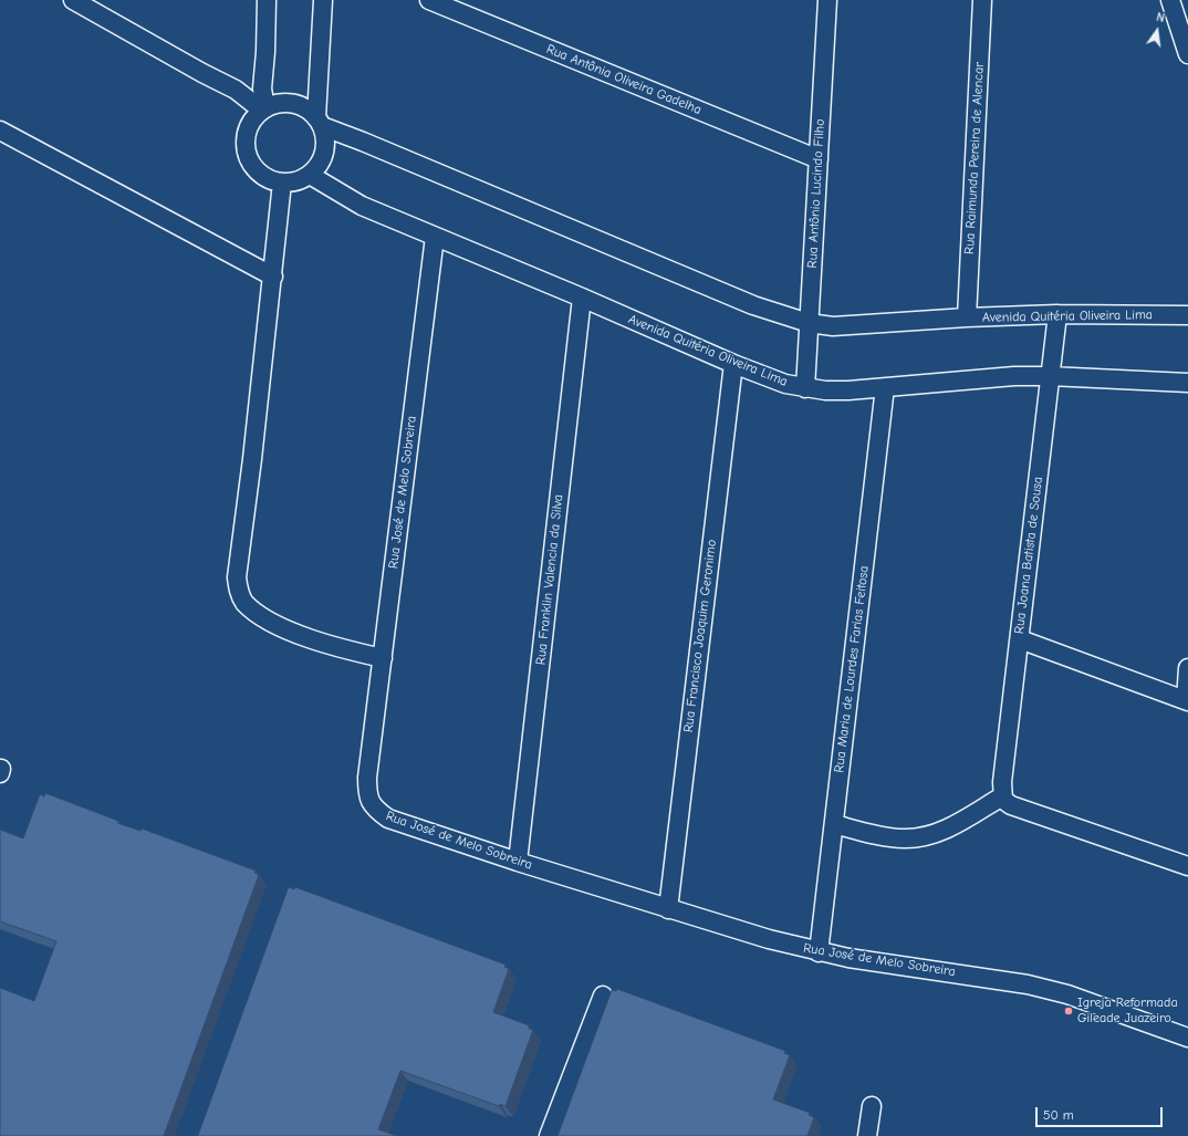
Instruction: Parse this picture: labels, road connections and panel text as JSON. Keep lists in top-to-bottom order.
{
  "streets": {
    "street": [
      "Rua Antônia Oliveira Gadelha",
      "Rua Raimunda Pereira de Alencar",
      "Rua Antônio Lucindo Filho",
      "Avenida Quitéria Oliveira Lima",
      "Rua José de Melo Sobreira",
      "Rua Joana Batista de Sousa",
      "Rua Franklin Valencia da Silva",
      "Rua Francisco Joaquim Geronimo",
      "Rua Maria de Lourdes Farias Feitosa"
    ]
  },
  "crossings": [
    ["Rua Antônia Oliveira Gadelha", "Rua Antônio Lucindo Filho"],
    ["Rua Raimunda Pereira de Alencar", "Avenida Quitéria Oliveira Lima"],
    ["Rua Antônio Lucindo Filho", "Avenida Quitéria Oliveira Lima"],
    ["Avenida Quitéria Oliveira Lima", "Rua José de Melo Sobreira"],
    ["Avenida Quitéria Oliveira Lima", "Rua Joana Batista de Sousa"],
    ["Avenida Quitéria Oliveira Lima", "Rua Franklin Valencia da Silva"],
    ["Avenida Quitéria Oliveira Lima", "Rua Francisco Joaquim Geronimo"],
    ["Avenida Quitéria Oliveira Lima", "Rua Maria de Lourdes Farias Feitosa"],
    ["Rua José de Melo Sobreira", "Rua Franklin Valencia da Silva"],
    ["Rua José de Melo Sobreira", "Rua Francisco Joaquim Geronimo"],
    ["Rua José de Melo Sobreira", "Rua Maria de Lourdes Farias Feitosa"]
  ],
  "places": ["Igreja Reformada Gileade Juazeiro"],
  "scale_bar": "50 m",
  "north": "top"
}
